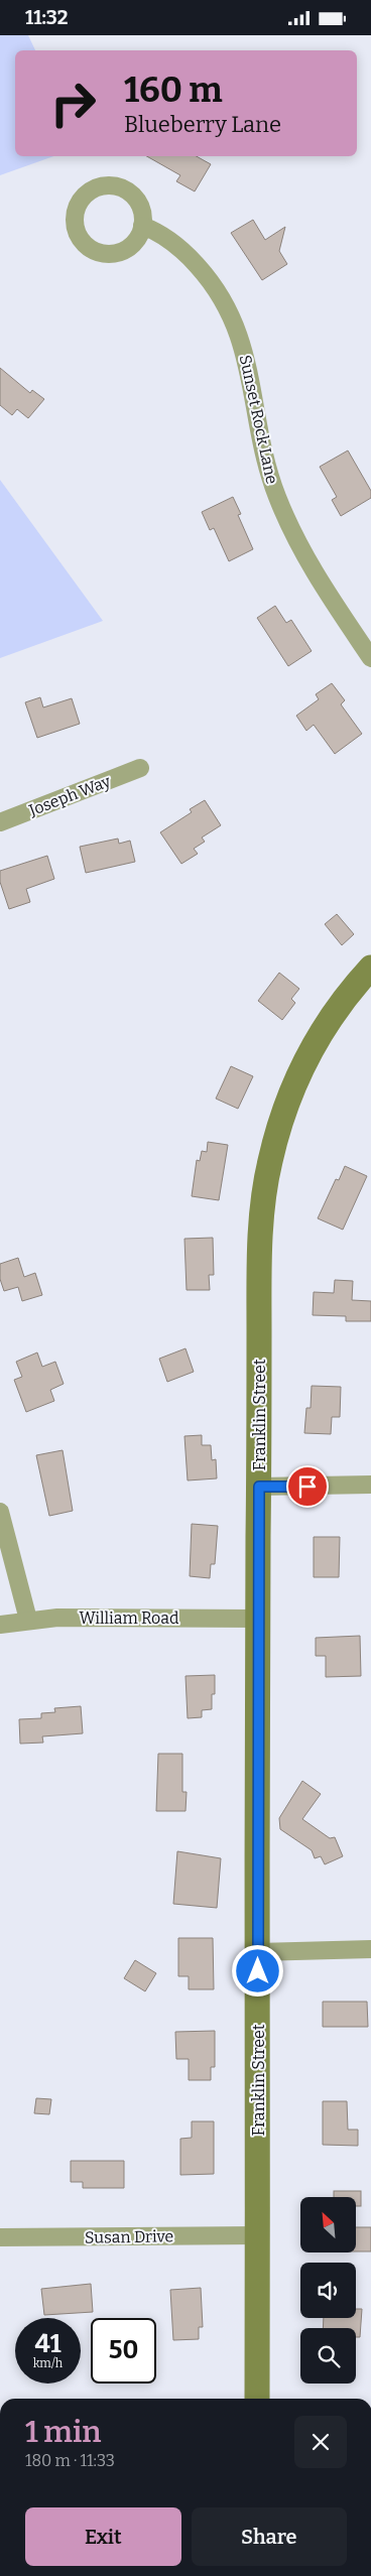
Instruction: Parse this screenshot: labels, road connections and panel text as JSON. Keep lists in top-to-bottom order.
{
  "streets": {
    "main road": ["Franklin Street"],
    "street": [
      "Sunset Rock Lane",
      "Joseph Way",
      "William Road",
      "Susan Drive"
    ]
  },
  "crossings": [
    ["Franklin Street", "William Road"],
    ["Franklin Street", "Susan Drive"]
  ],
  "north": "top left",
  "page": {
    "status": "11:32",
    "turn": ["160 m", "Blueberry Lane"],
    "speed": "41 km/h",
    "limit": "50",
    "heading": ["1 min", "180 m · 11:33"],
    "buttons": ["Exit", "Share"]
  }
}
